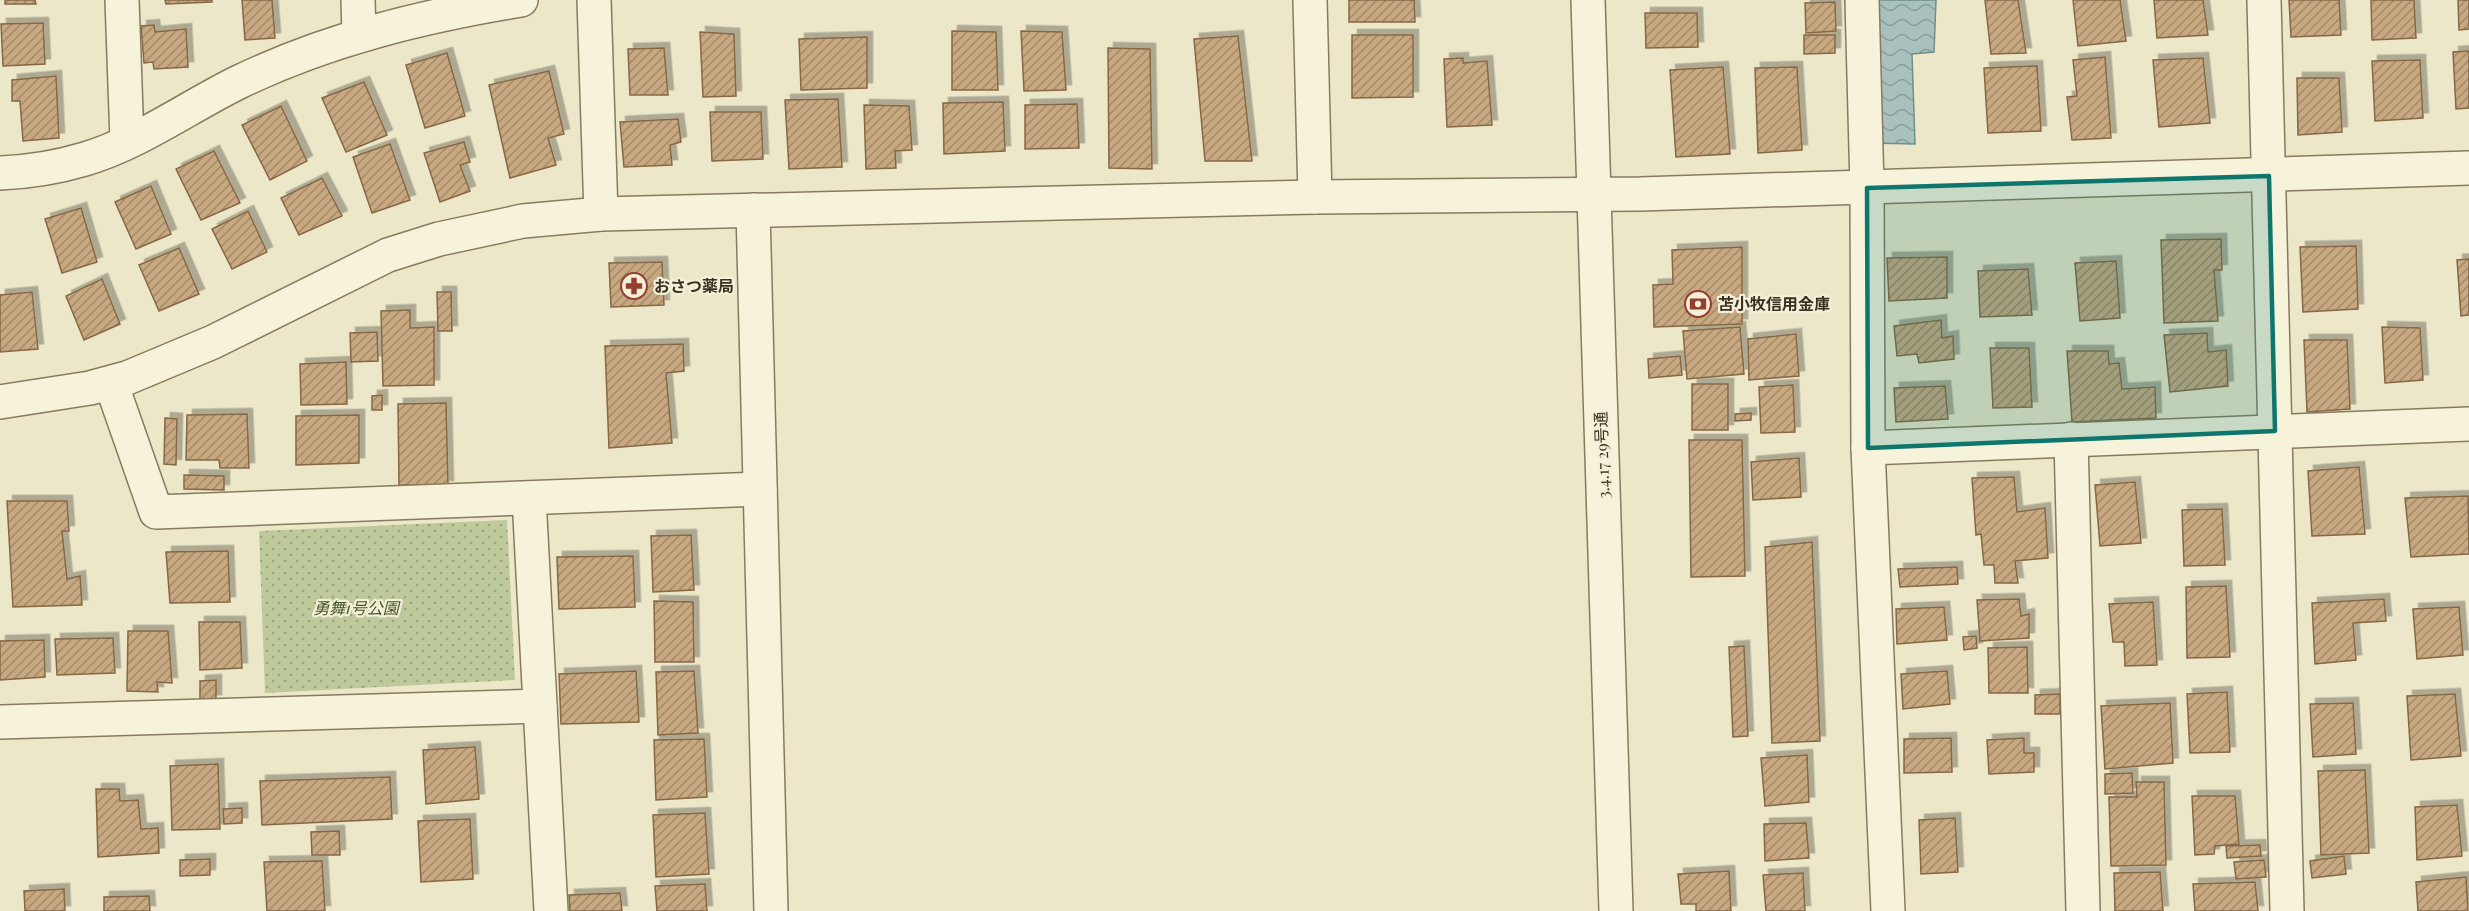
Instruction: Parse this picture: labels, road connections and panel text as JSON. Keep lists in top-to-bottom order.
{
  "streets": {
    "street": ["3.4.17 29号通"]
  },
  "parks": ["勇舞1号公園"],
  "places": {
    "pharmacy": ["おさつ薬局"],
    "bank": ["苫小牧信用金庫"]
  }
}
